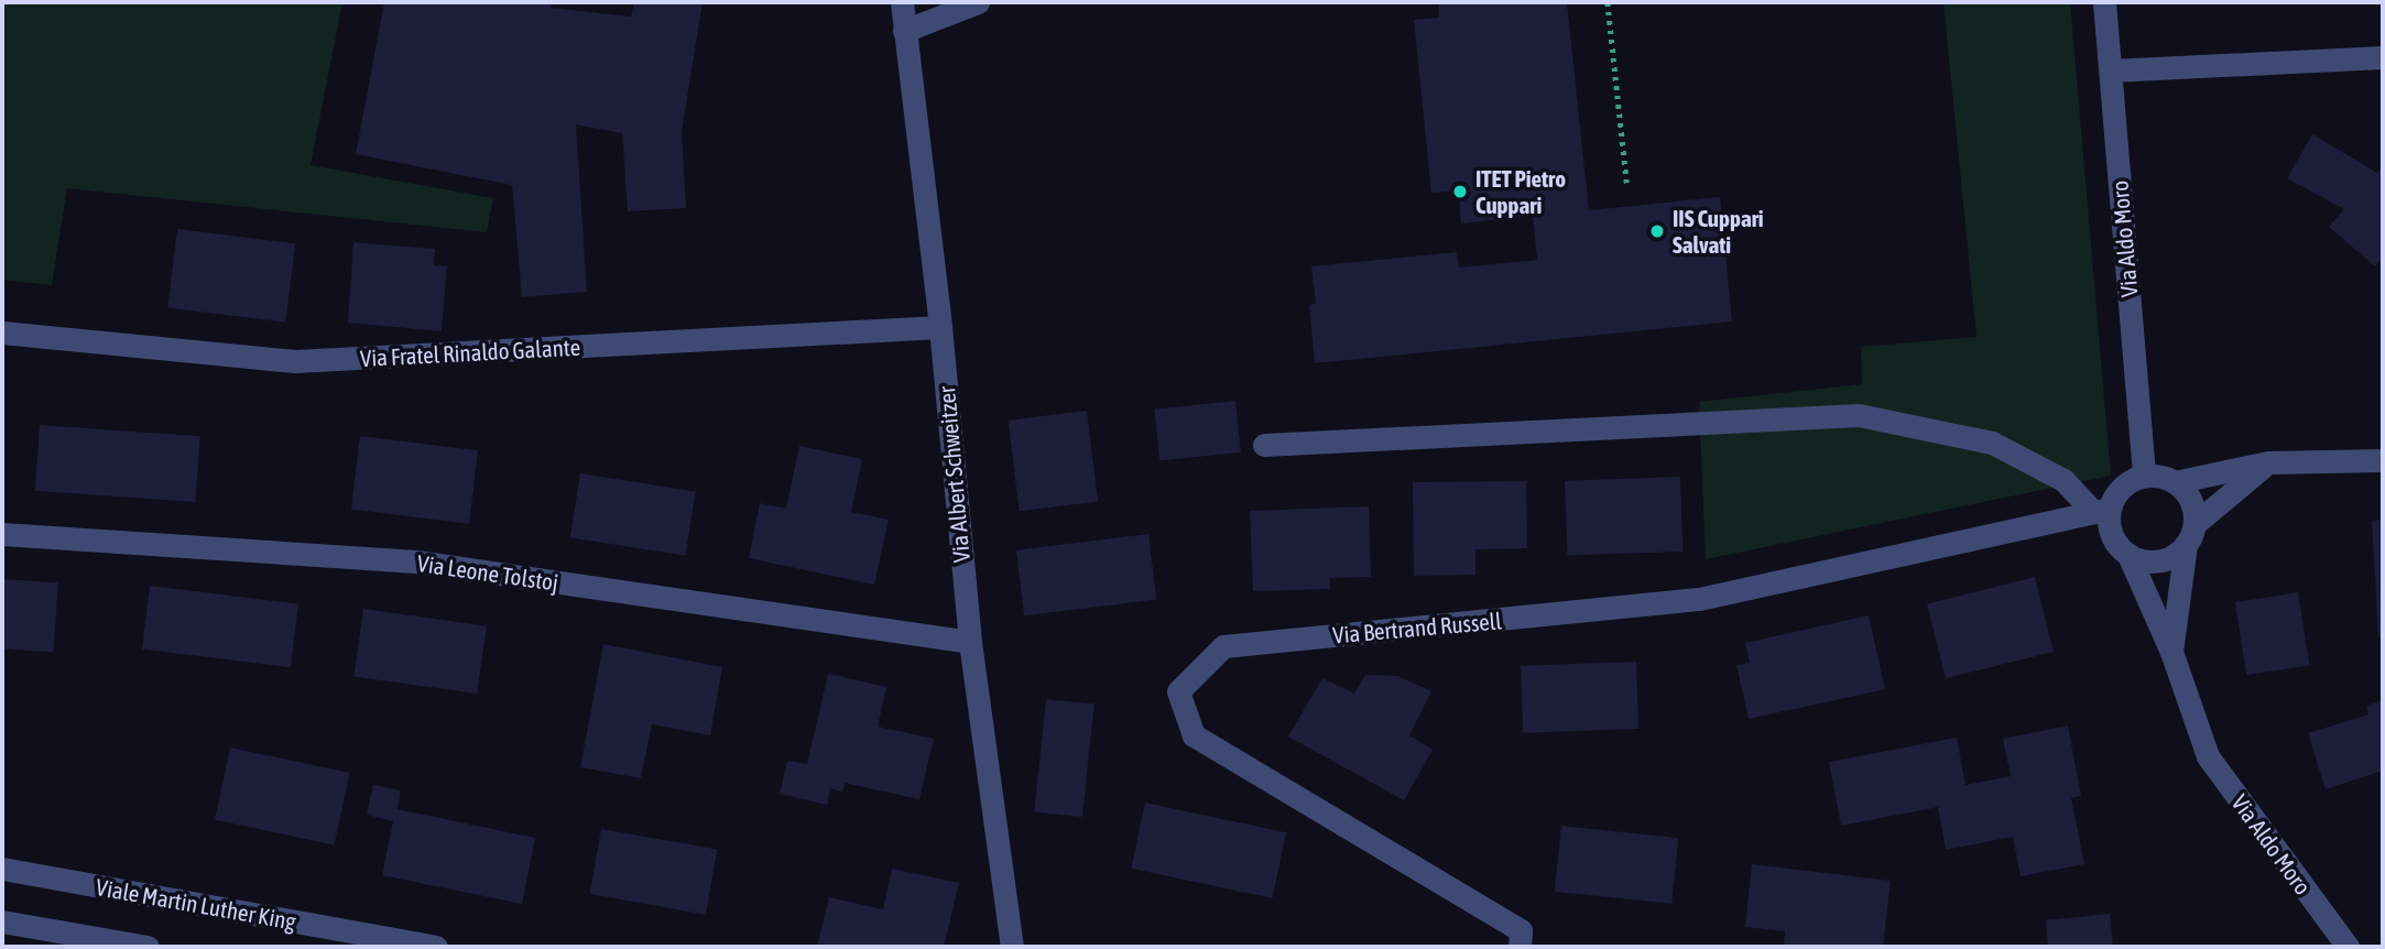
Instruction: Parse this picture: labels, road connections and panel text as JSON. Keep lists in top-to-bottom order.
{
  "streets": {
    "street": [
      "Via Aldo Moro",
      "Via Fratel Rinaldo Galante",
      "Via Albert Schweitzer",
      "Via Leone Tolstoj",
      "Via Bertrand Russell",
      "Viale Martin Luther King"
    ]
  },
  "crossings": [
    ["Via Aldo Moro", "Via Bertrand Russell"],
    ["Via Fratel Rinaldo Galante", "Via Albert Schweitzer"],
    ["Via Albert Schweitzer", "Via Leone Tolstoj"]
  ],
  "places": ["ITET Pietro Cuppari", "IIS Cuppari Salvati"]
}
